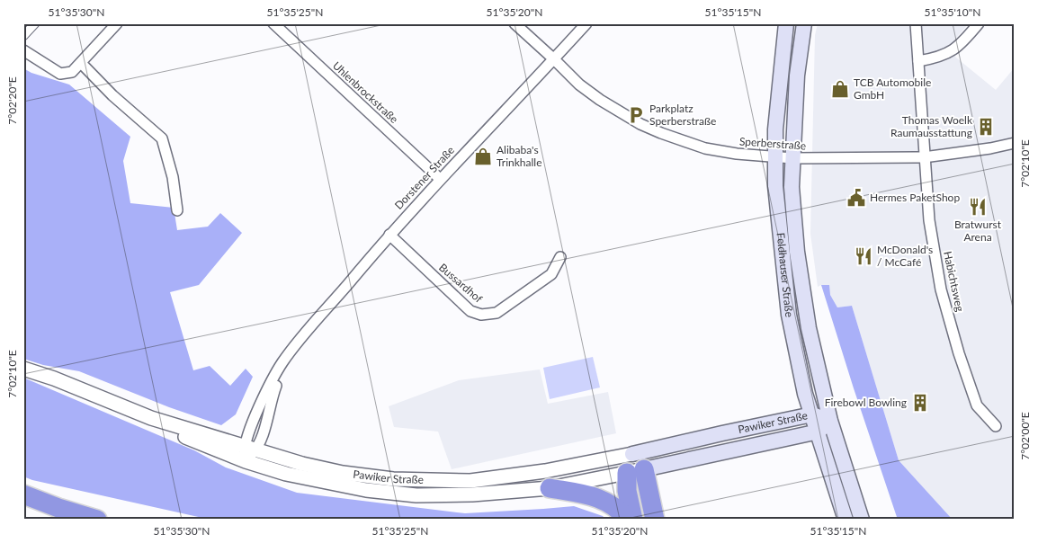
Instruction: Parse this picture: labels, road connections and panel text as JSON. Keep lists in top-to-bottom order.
{
  "streets": {
    "main road": ["Feldhauser Straße", "Pawiker Straße"],
    "street": [
      "Uhlenbrockstraße",
      "Sperberstraße",
      "Dorstener Straße",
      "Habichtsweg",
      "Bussardhof"
    ]
  },
  "crossings": [
    ["Uhlenbrockstraße", "Dorstener Straße"],
    ["Sperberstraße", "Dorstener Straße"],
    ["Sperberstraße", "Feldhauser Straße"],
    ["Sperberstraße", "Habichtsweg"],
    ["Dorstener Straße", "Bussardhof"],
    ["Dorstener Straße", "Pawiker Straße"],
    ["Feldhauser Straße", "Pawiker Straße"]
  ],
  "places": {
    "shop": ["TCB Automobile GmbH", "Alibaba's Trinkhalle"],
    "parking": ["Parkplatz Sperberstraße"],
    "building": ["Thomas Woelk Raumausstattung", "Firebowl Bowling"],
    "public building": ["Hermes PaketShop"],
    "restaurant": ["Bratwurst Arena", "McDonald's / McCafé"]
  },
  "coordinates": [
    "51°35'30\"N",
    "51°35'25\"N",
    "51°35'20\"N",
    "51°35'15\"N",
    "51°35'10\"N",
    "7°02'20\"E",
    "7°02'10\"E",
    "7°02'00\"E"
  ]
}
